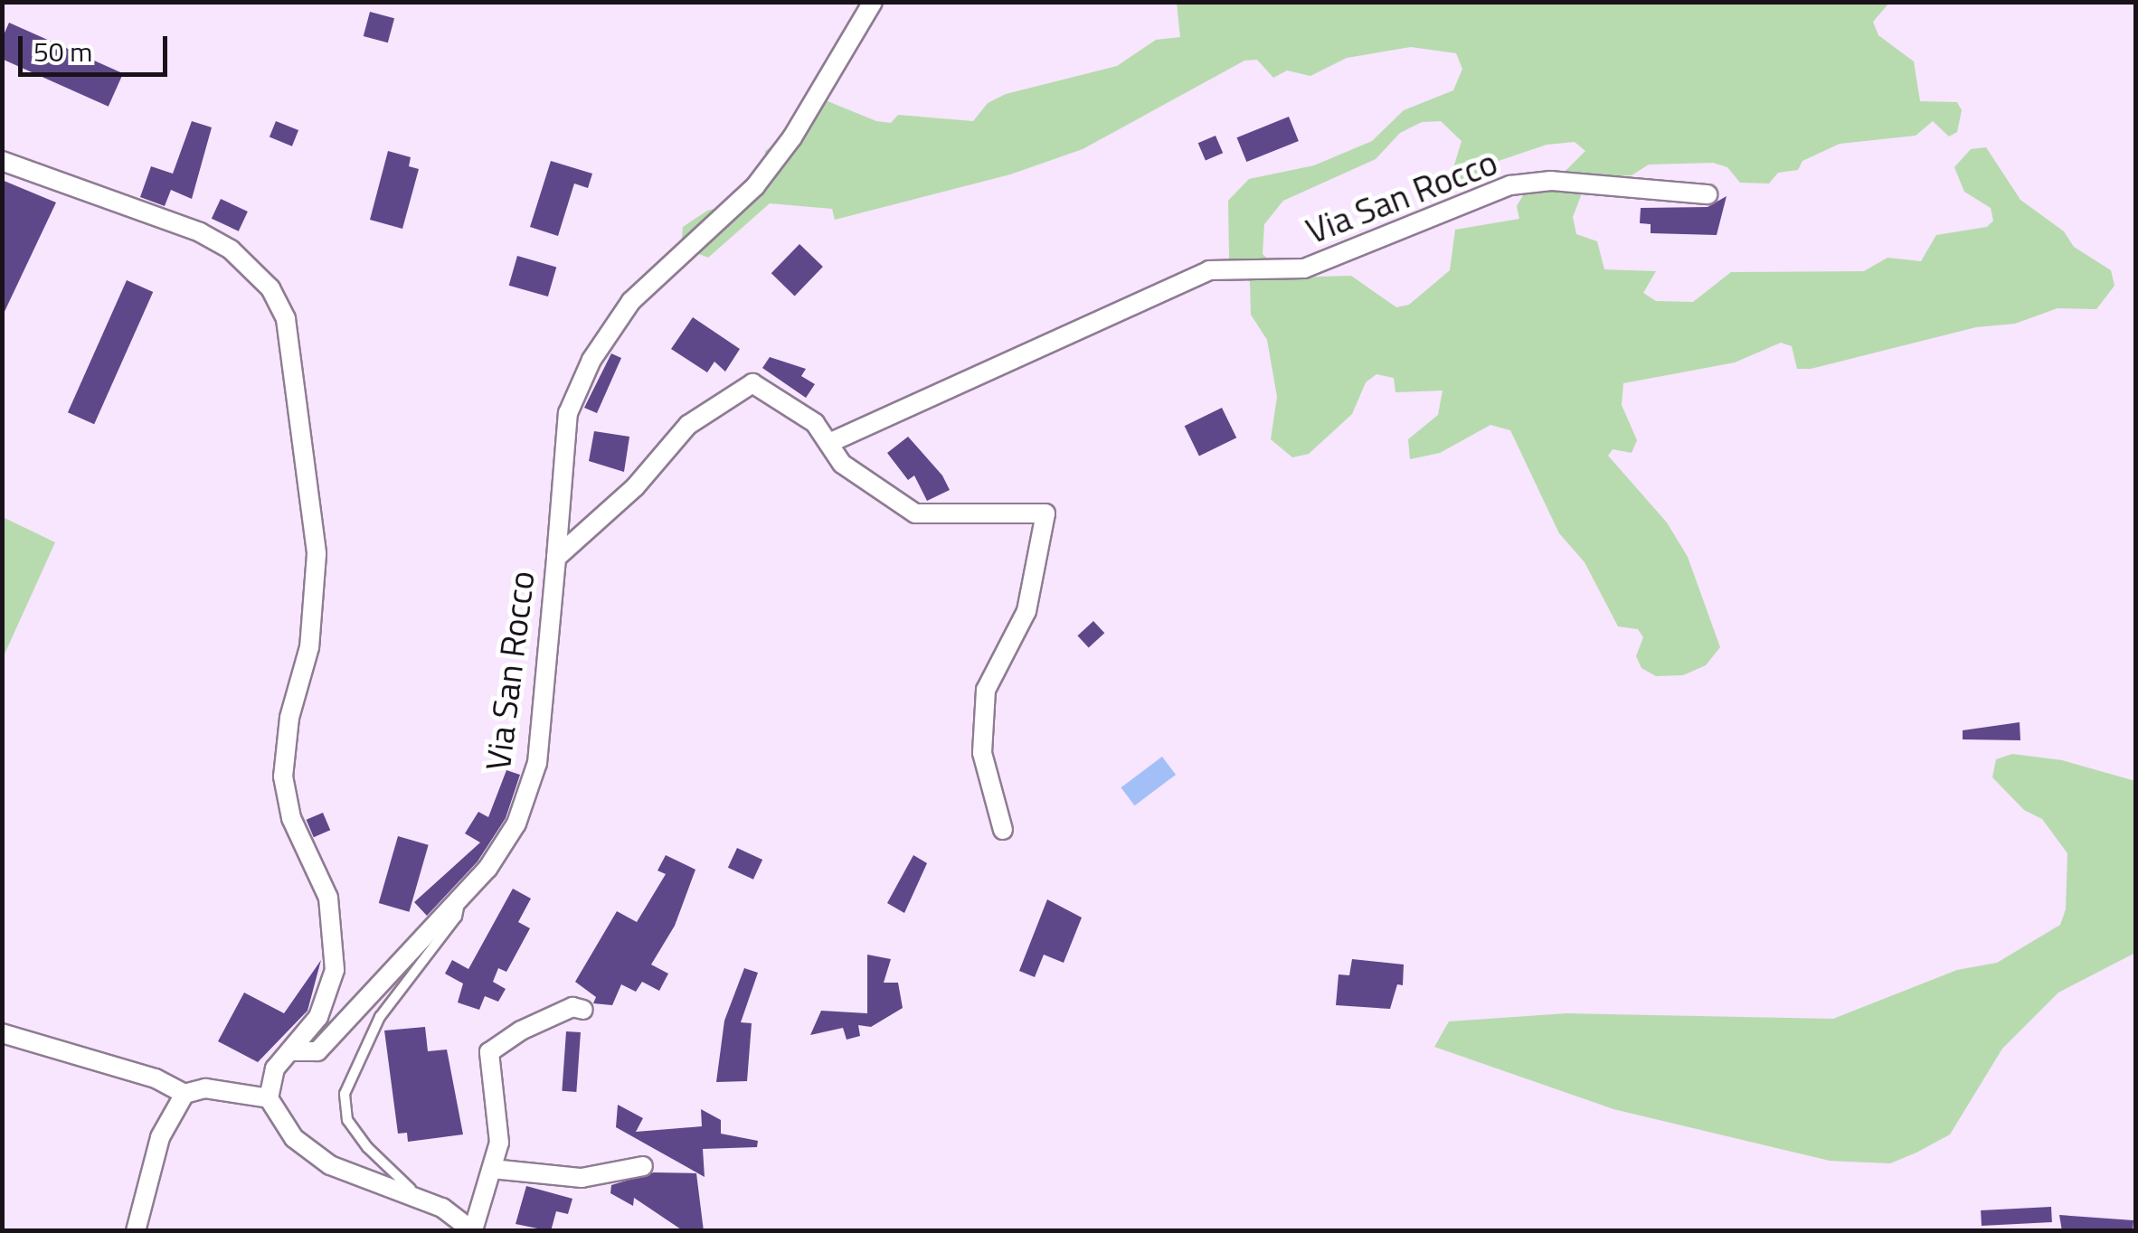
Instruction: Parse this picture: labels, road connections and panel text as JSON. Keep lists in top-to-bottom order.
{
  "streets": {
    "street": ["Via San Rocco"]
  },
  "scale_bar": "50 m"
}
